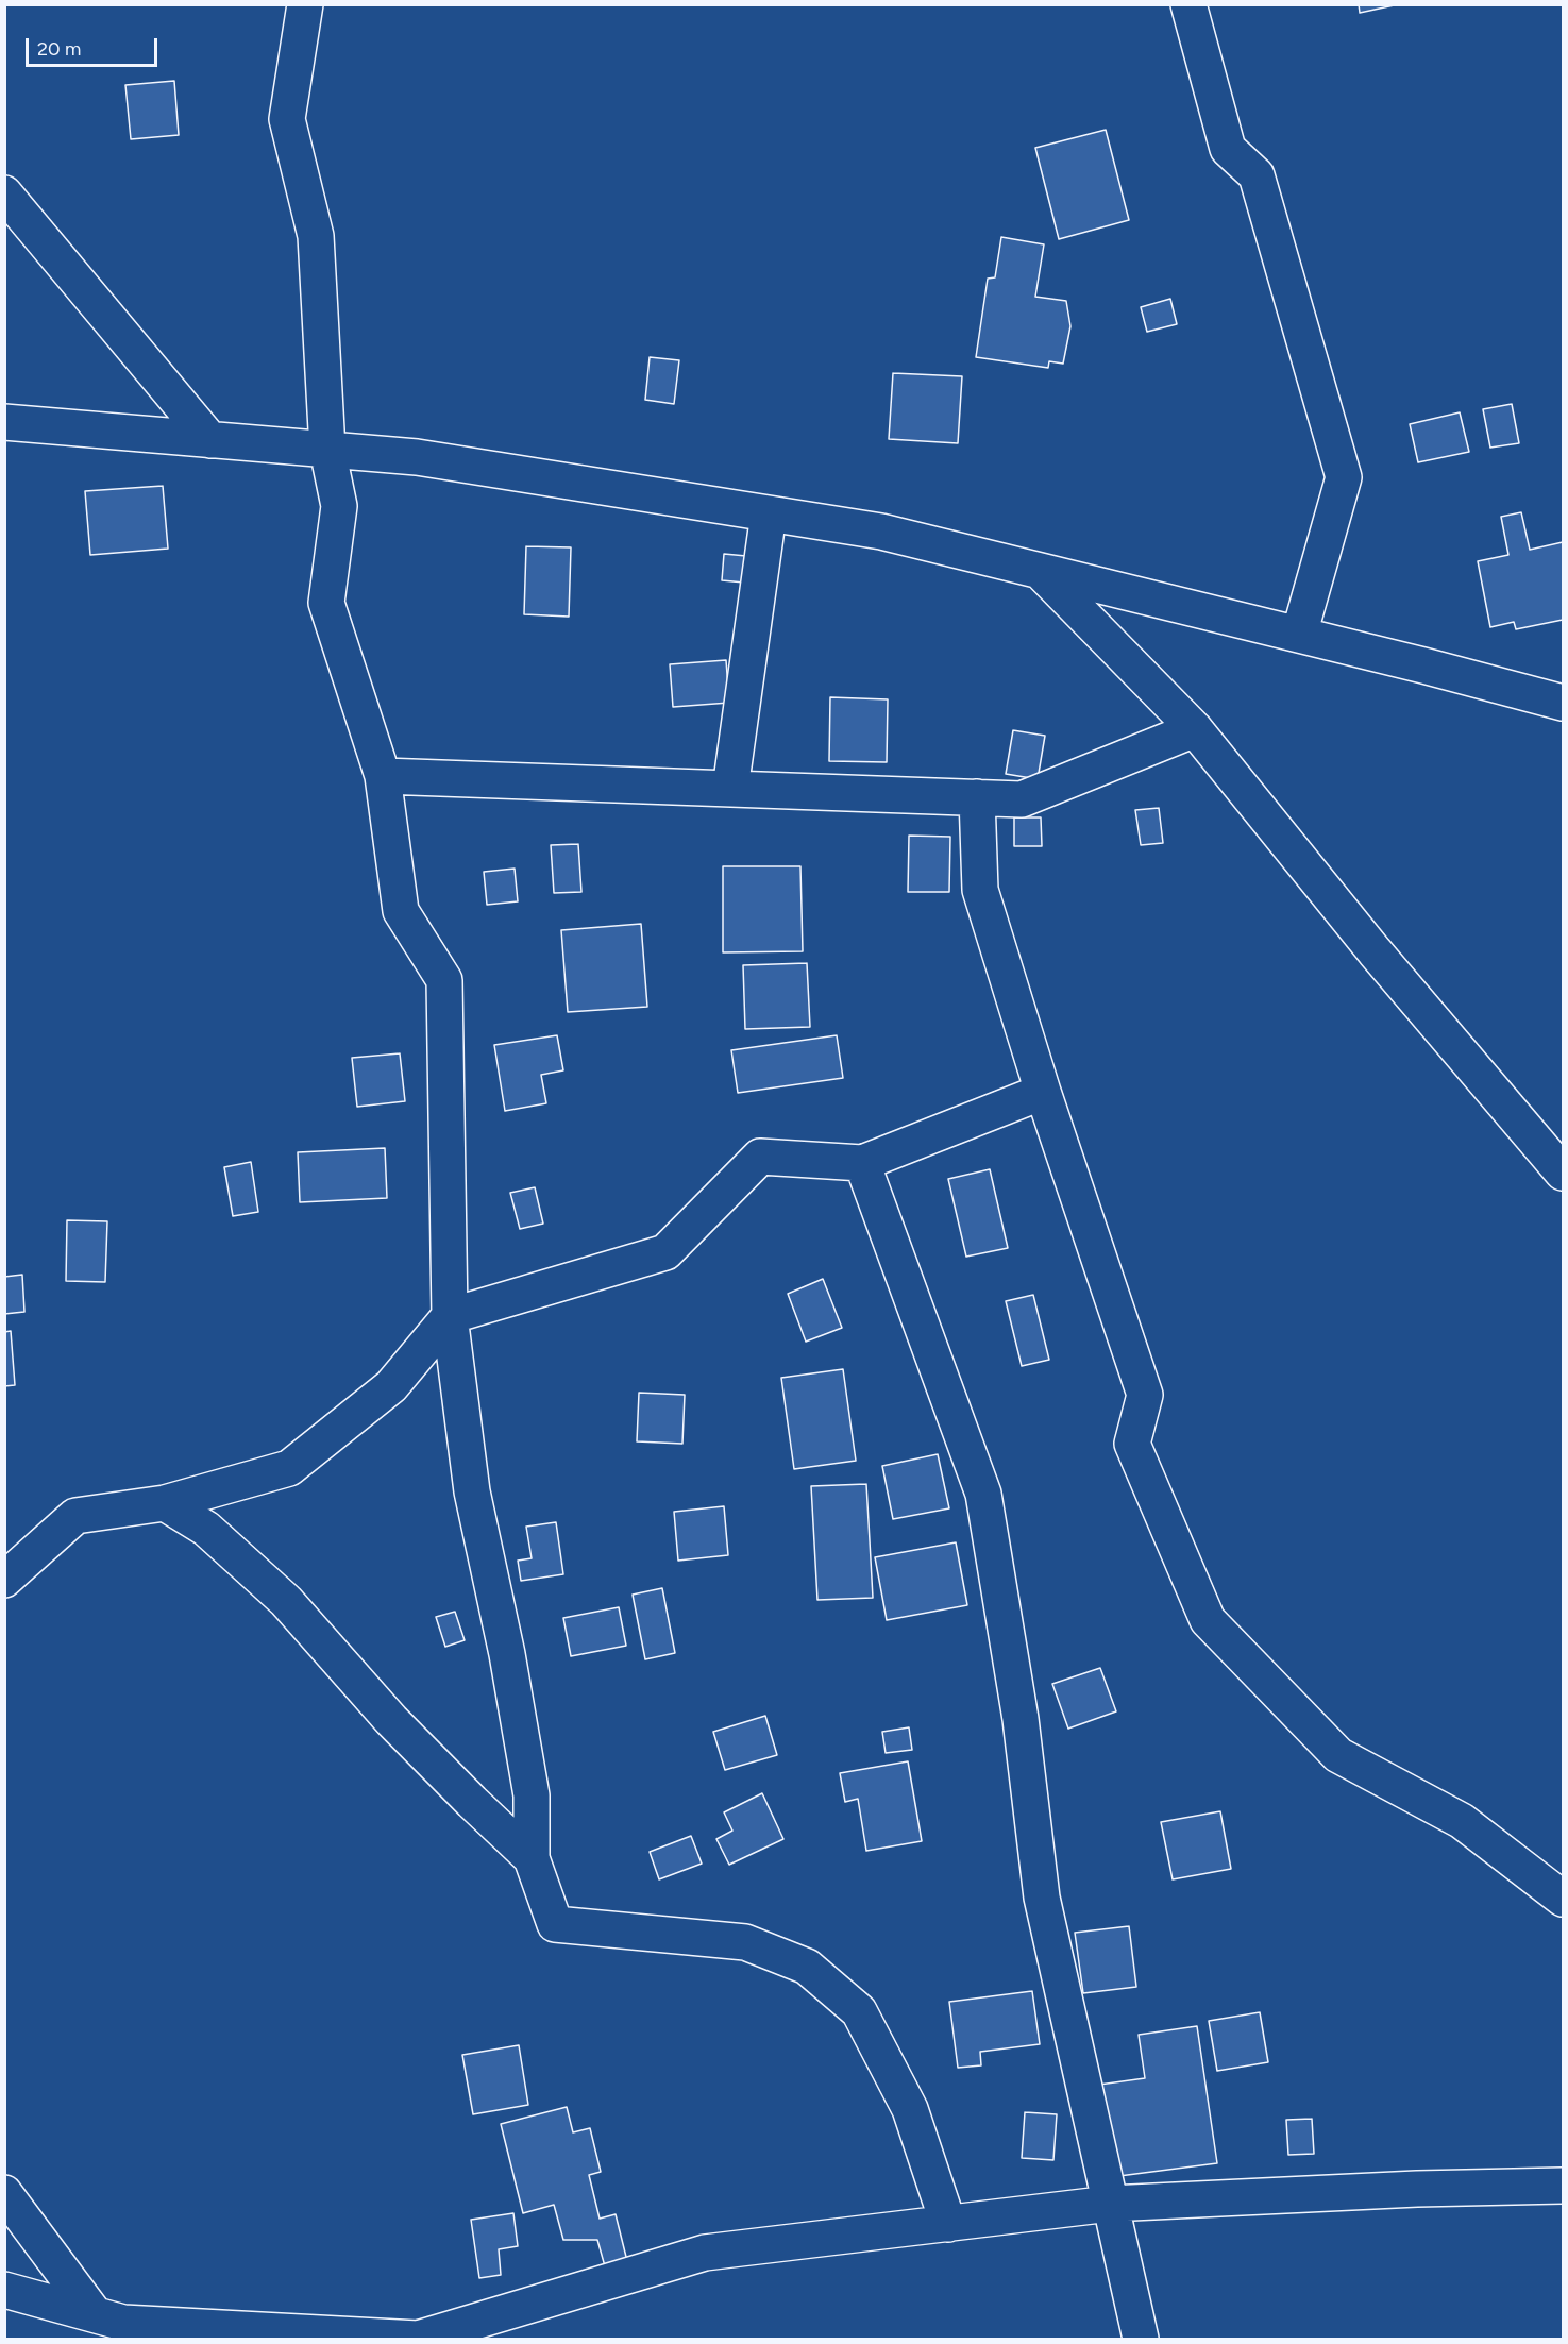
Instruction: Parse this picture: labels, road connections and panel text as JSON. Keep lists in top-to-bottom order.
{
  "scale_bar": "20 m"
}
